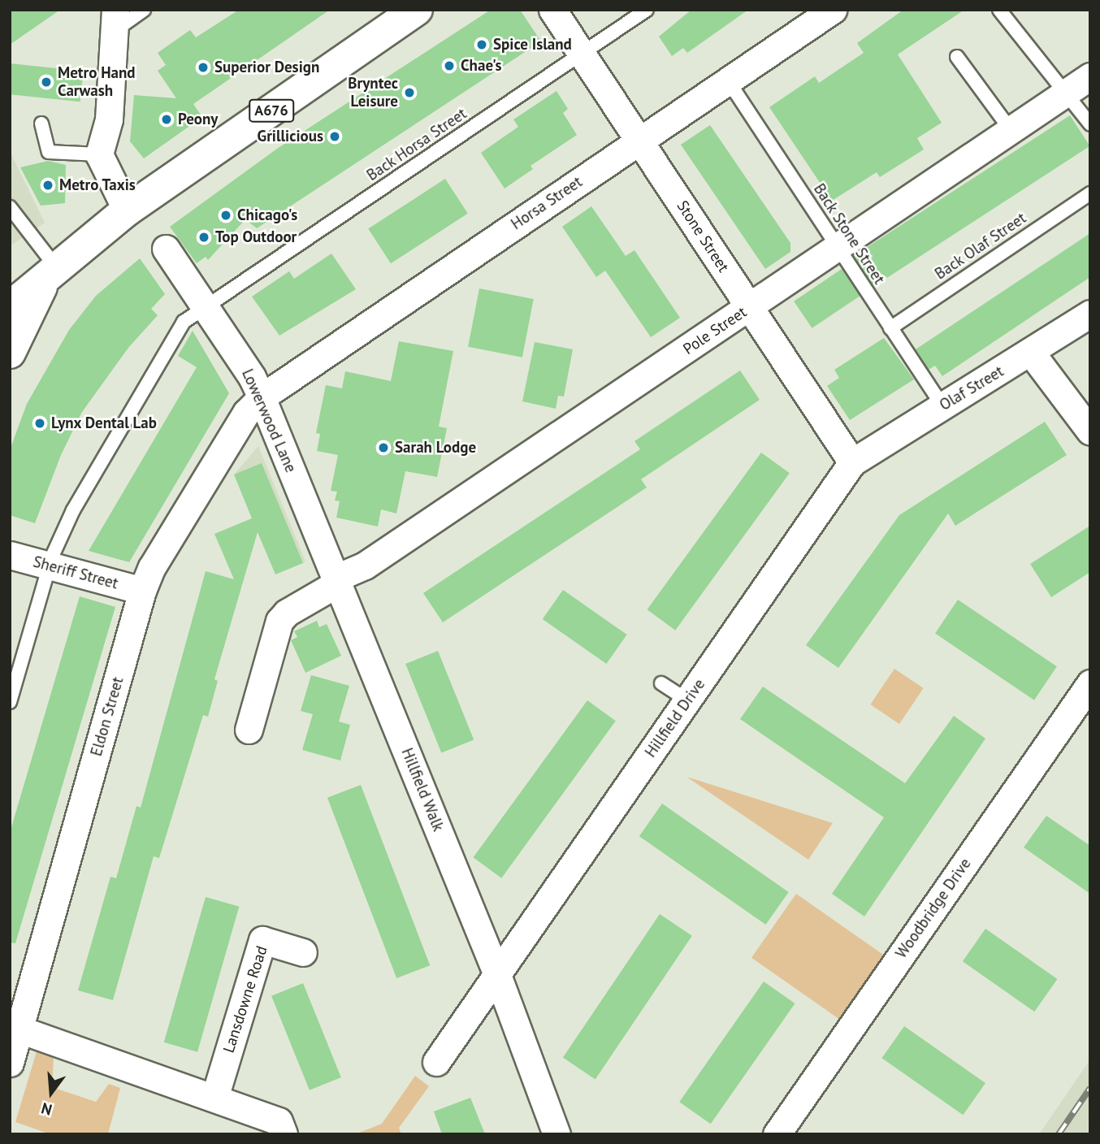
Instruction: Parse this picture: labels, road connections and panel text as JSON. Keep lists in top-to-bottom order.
{
  "streets": {
    "main road": ["A676"],
    "street": [
      "Horsa Street",
      "Stone Street",
      "Pole Street",
      "Olaf Street",
      "Lowerwood Lane",
      "Sheriff Street",
      "Eldon Street",
      "Hillfield Drive",
      "Hillfield Walk",
      "Woodbridge Drive",
      "Lansdowne Road"
    ],
    "lane": ["Back Horsa Street", "Back Stone Street", "Back Olaf Street"]
  },
  "crossings": [
    ["Back Horsa Street", "Stone Street"],
    ["Back Horsa Street", "Lowerwood Lane"],
    ["Back Horsa Street", "Sheriff Street"],
    ["Horsa Street", "Back Stone Street"],
    ["Horsa Street", "Stone Street"],
    ["Horsa Street", "Lowerwood Lane"],
    ["Horsa Street", "Eldon Street"],
    ["Back Stone Street", "Back Olaf Street"],
    ["Back Stone Street", "Pole Street"],
    ["Back Stone Street", "Olaf Street"],
    ["Stone Street", "Pole Street"],
    ["Stone Street", "Olaf Street"],
    ["Stone Street", "Hillfield Drive"],
    ["Pole Street", "Lowerwood Lane"],
    ["Pole Street", "Hillfield Walk"],
    ["Olaf Street", "Hillfield Drive"],
    ["Lowerwood Lane", "Eldon Street"],
    ["Lowerwood Lane", "Hillfield Walk"],
    ["Sheriff Street", "Eldon Street"],
    ["Hillfield Drive", "Hillfield Walk"]
  ],
  "places": [
    "Spice Island",
    "Chae's",
    "Superior Design",
    "Metro Hand Carwash",
    "Bryntec Leisure",
    "Peony",
    "Grillicious",
    "Metro Taxis",
    "Chicago's",
    "Top Outdoor",
    "Lynx Dental Lab",
    "Sarah Lodge"
  ],
  "north": "bottom"
}
